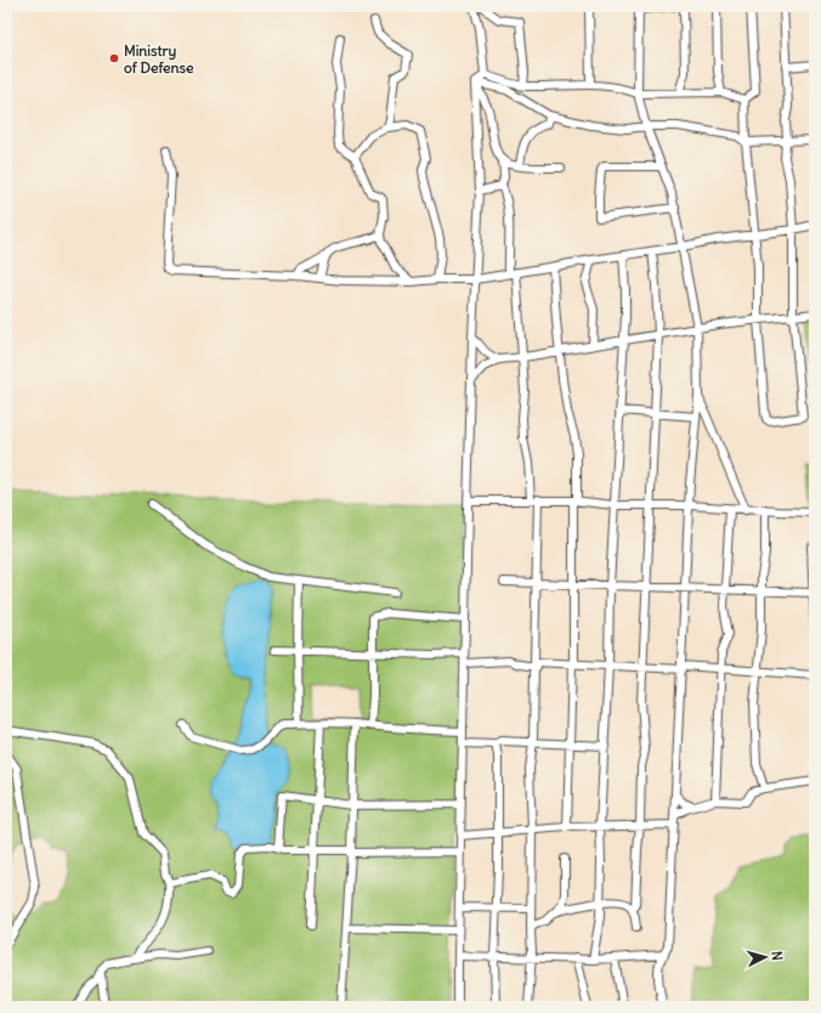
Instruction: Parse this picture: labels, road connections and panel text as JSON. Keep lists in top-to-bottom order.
{
  "places": ["Ministry of Defense"],
  "north": "right"
}
